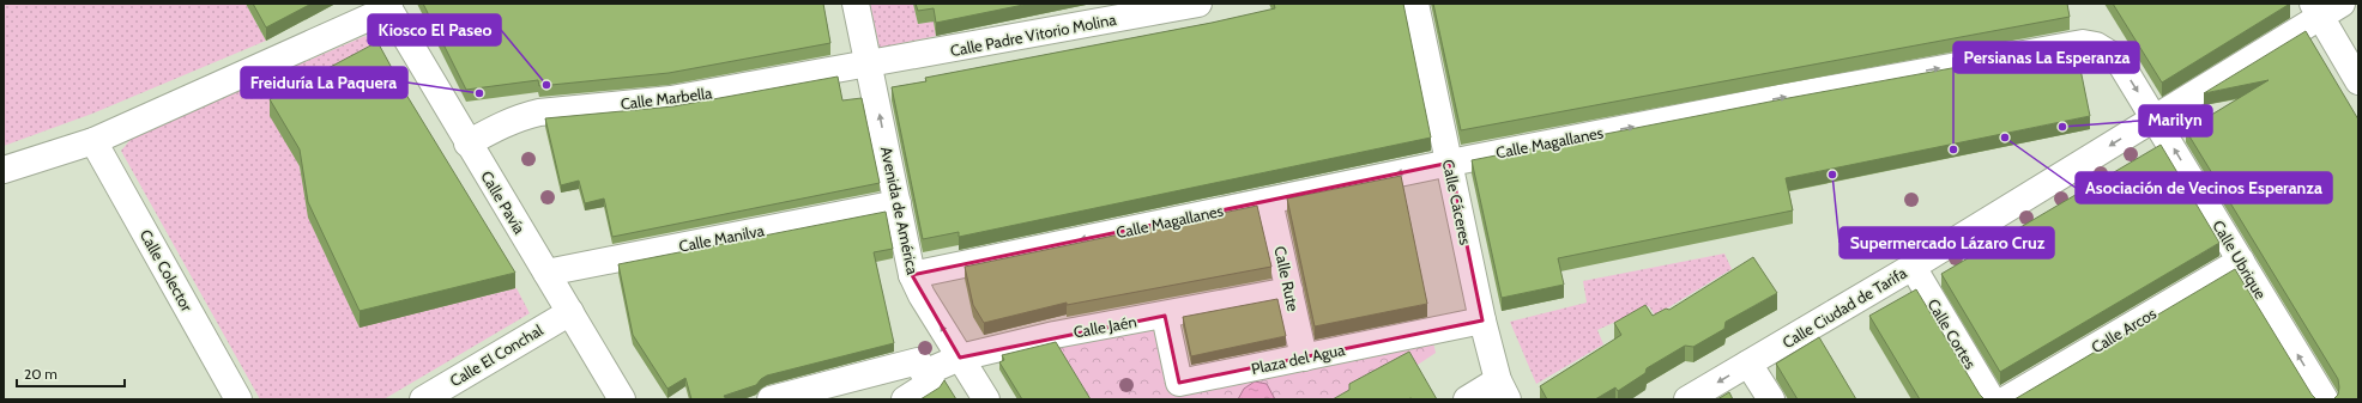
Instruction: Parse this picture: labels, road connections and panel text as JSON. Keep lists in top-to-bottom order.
{
  "streets": {
    "street": [
      "Calle Padre Vitorio Molina",
      "Calle Marbella",
      "Calle Magallanes",
      "Calle Pavía",
      "Calle Cáceres",
      "Avenida de América",
      "Calle Manilva",
      "Calle Ubrique",
      "Calle Colector",
      "Calle Rute",
      "Calle Ciudad de Tarifa",
      "Calle Jaén",
      "Calle Arcos",
      "Calle Cortes",
      "Calle El Conchal",
      "Plaza del Agua"
    ]
  },
  "crossings": [
    ["Calle Padre Vitorio Molina", "Calle Marbella"],
    ["Calle Padre Vitorio Molina", "Avenida de América"],
    ["Calle Marbella", "Calle Pavía"],
    ["Calle Marbella", "Avenida de América"],
    ["Calle Magallanes", "Calle Cáceres"],
    ["Calle Magallanes", "Avenida de América"],
    ["Calle Magallanes", "Calle Ubrique"],
    ["Calle Magallanes", "Calle Rute"],
    ["Calle Magallanes", "Calle Ciudad de Tarifa"],
    ["Calle Pavía", "Calle Manilva"],
    ["Calle Pavía", "Calle El Conchal"],
    ["Calle Cáceres", "Plaza del Agua"],
    ["Avenida de América", "Calle Manilva"],
    ["Avenida de América", "Calle Jaén"],
    ["Calle Ubrique", "Calle Ciudad de Tarifa"],
    ["Calle Ubrique", "Calle Arcos"],
    ["Calle Rute", "Calle Jaén"],
    ["Calle Rute", "Plaza del Agua"],
    ["Calle Ciudad de Tarifa", "Calle Cortes"],
    ["Calle Jaén", "Plaza del Agua"]
  ],
  "one_way": ["Avenida de América", "Calle Ubrique", "Calle Ciudad de Tarifa"],
  "places": [
    "Kiosco El Paseo",
    "Freiduría La Paquera",
    "Marilyn",
    "Asociación de Vecinos Esperanza",
    "Persianas La Esperanza",
    "Supermercado Lázaro Cruz"
  ],
  "scale_bar": "20 m"
}
